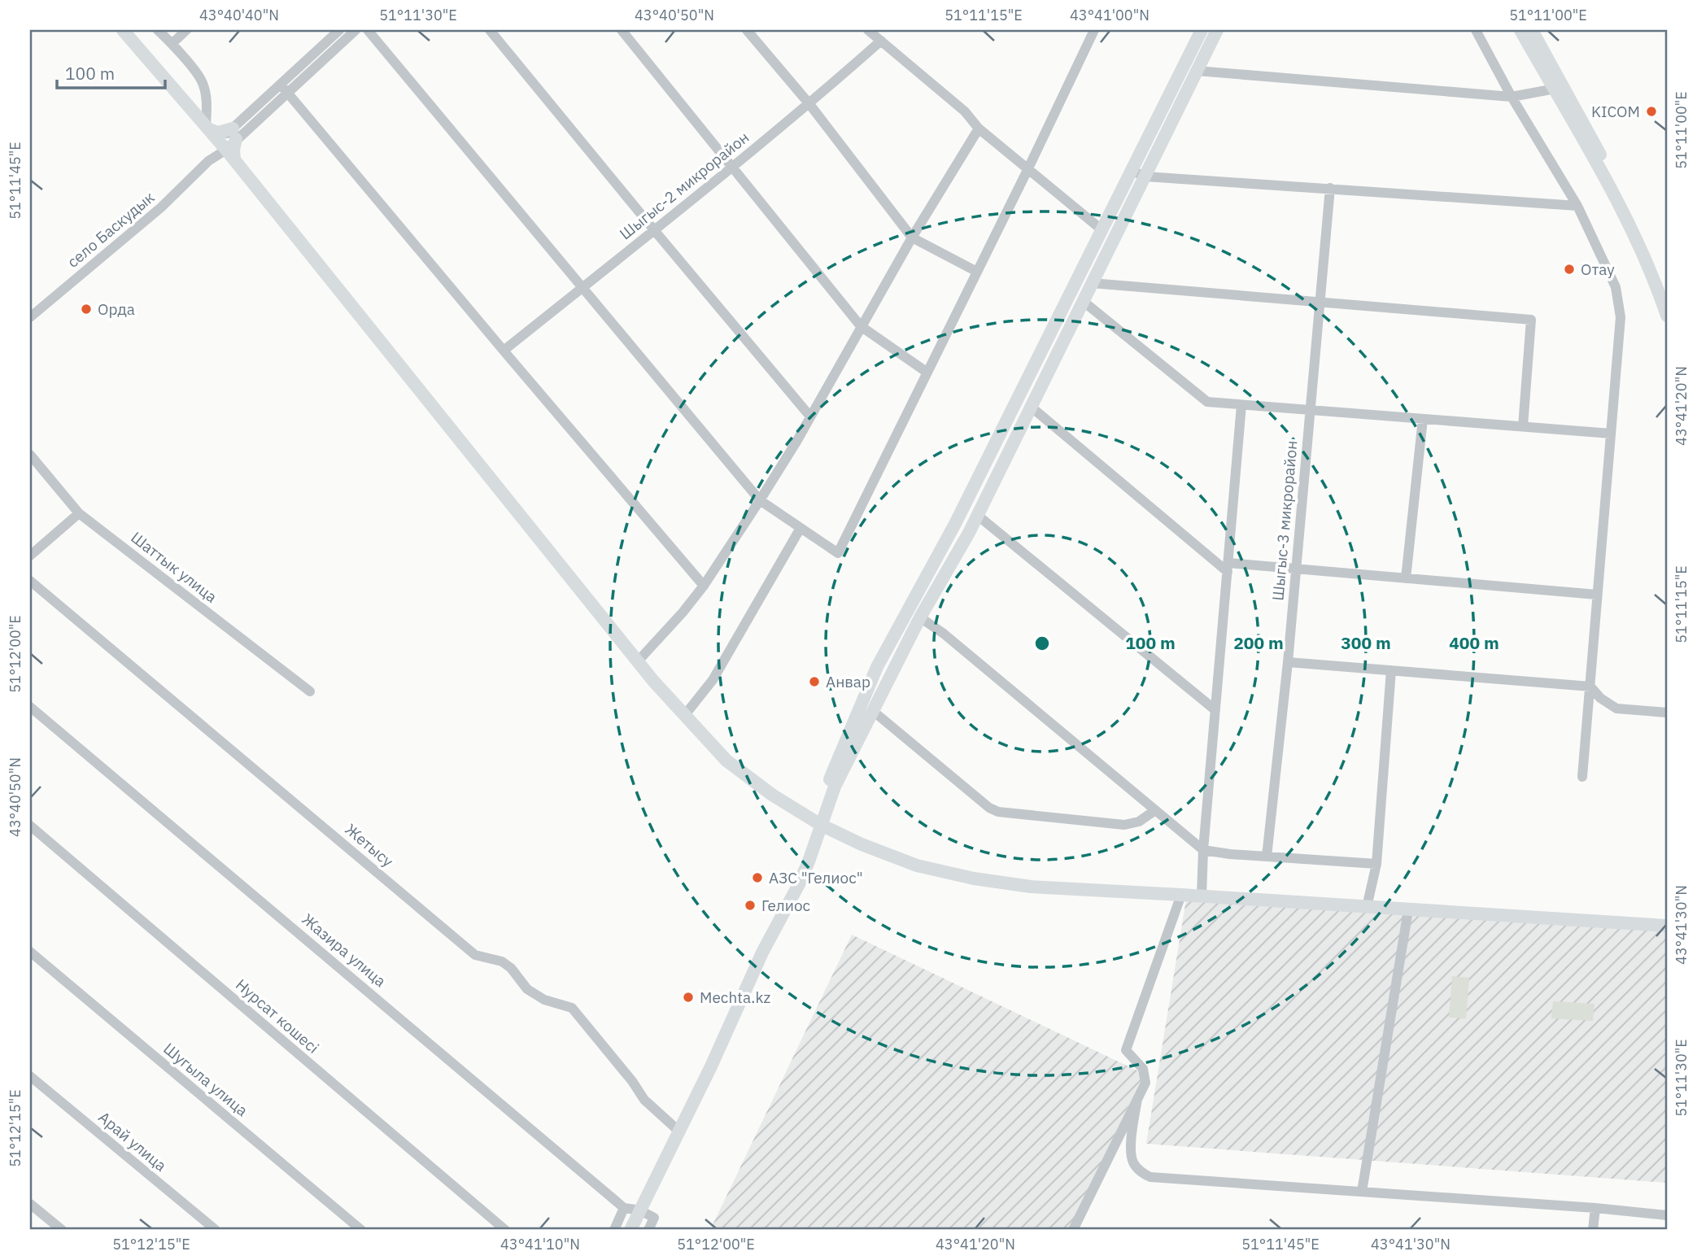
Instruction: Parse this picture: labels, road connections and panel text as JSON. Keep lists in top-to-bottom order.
{
  "streets": {
    "street": [
      "Шыгыс-2 микрорайон",
      "село Баскудык",
      "Шыгыс-3 микрорайон",
      "Шаттык улица",
      "Жетысу",
      "Жазира улица",
      "Нурсат кошесi",
      "Шугыла улица",
      "Арай улица"
    ]
  },
  "places": [
    "KICOM",
    "Отау",
    "Орда",
    "Анвар",
    "АЗС \"Гелиос\"",
    "Гелиос",
    "Mechta.kz"
  ],
  "scale_bar": "100 m",
  "coordinates": [
    "43°40'40\"N",
    "51°11'30\"E",
    "43°40'50\"N",
    "51°11'15\"E",
    "43°41'00\"N",
    "51°11'00\"E",
    "51°11'45\"E",
    "43°41'20\"N",
    "51°12'00\"E",
    "43°41'30\"N",
    "51°12'15\"E",
    "43°41'10\"N"
  ],
  "rings": [
    "100 m",
    "200 m",
    "300 m",
    "400 m"
  ]
}
